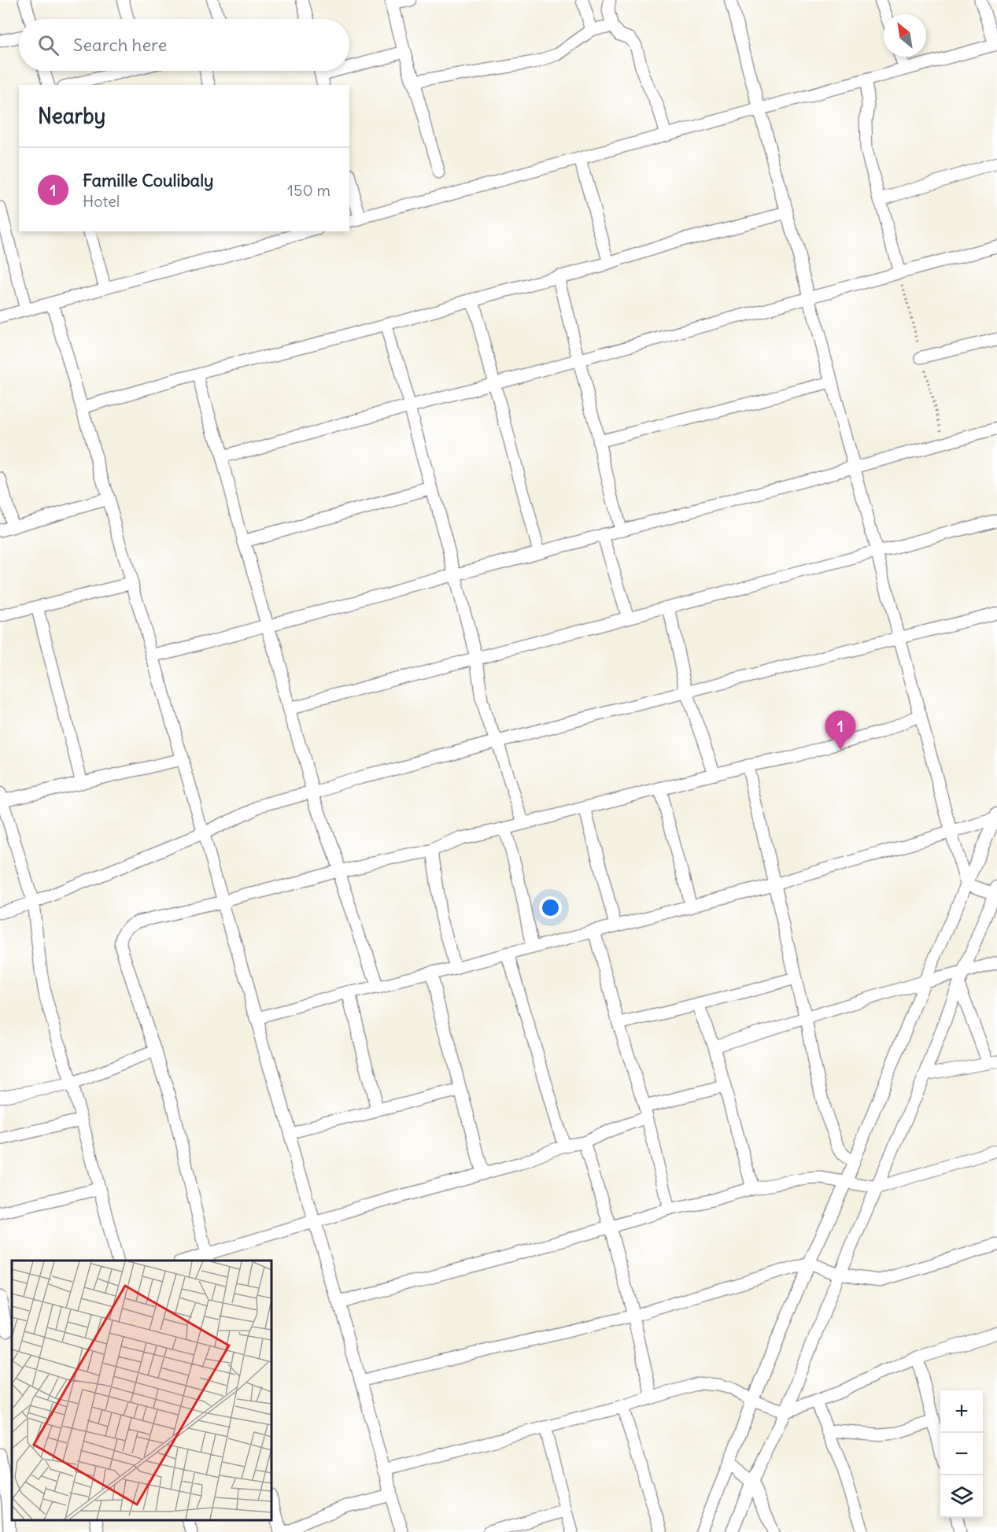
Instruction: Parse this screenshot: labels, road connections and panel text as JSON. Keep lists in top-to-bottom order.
{
  "north": "top left",
  "page": {
    "search": "Search here",
    "heading": "Nearby",
    "list": [
      {
        "mark": "1",
        "name": "Famille Coulibaly",
        "note": "Hotel",
        "value": "150 m"
      }
    ],
    "pins": "1",
    "map_buttons": ["+", "−"]
  }
}
